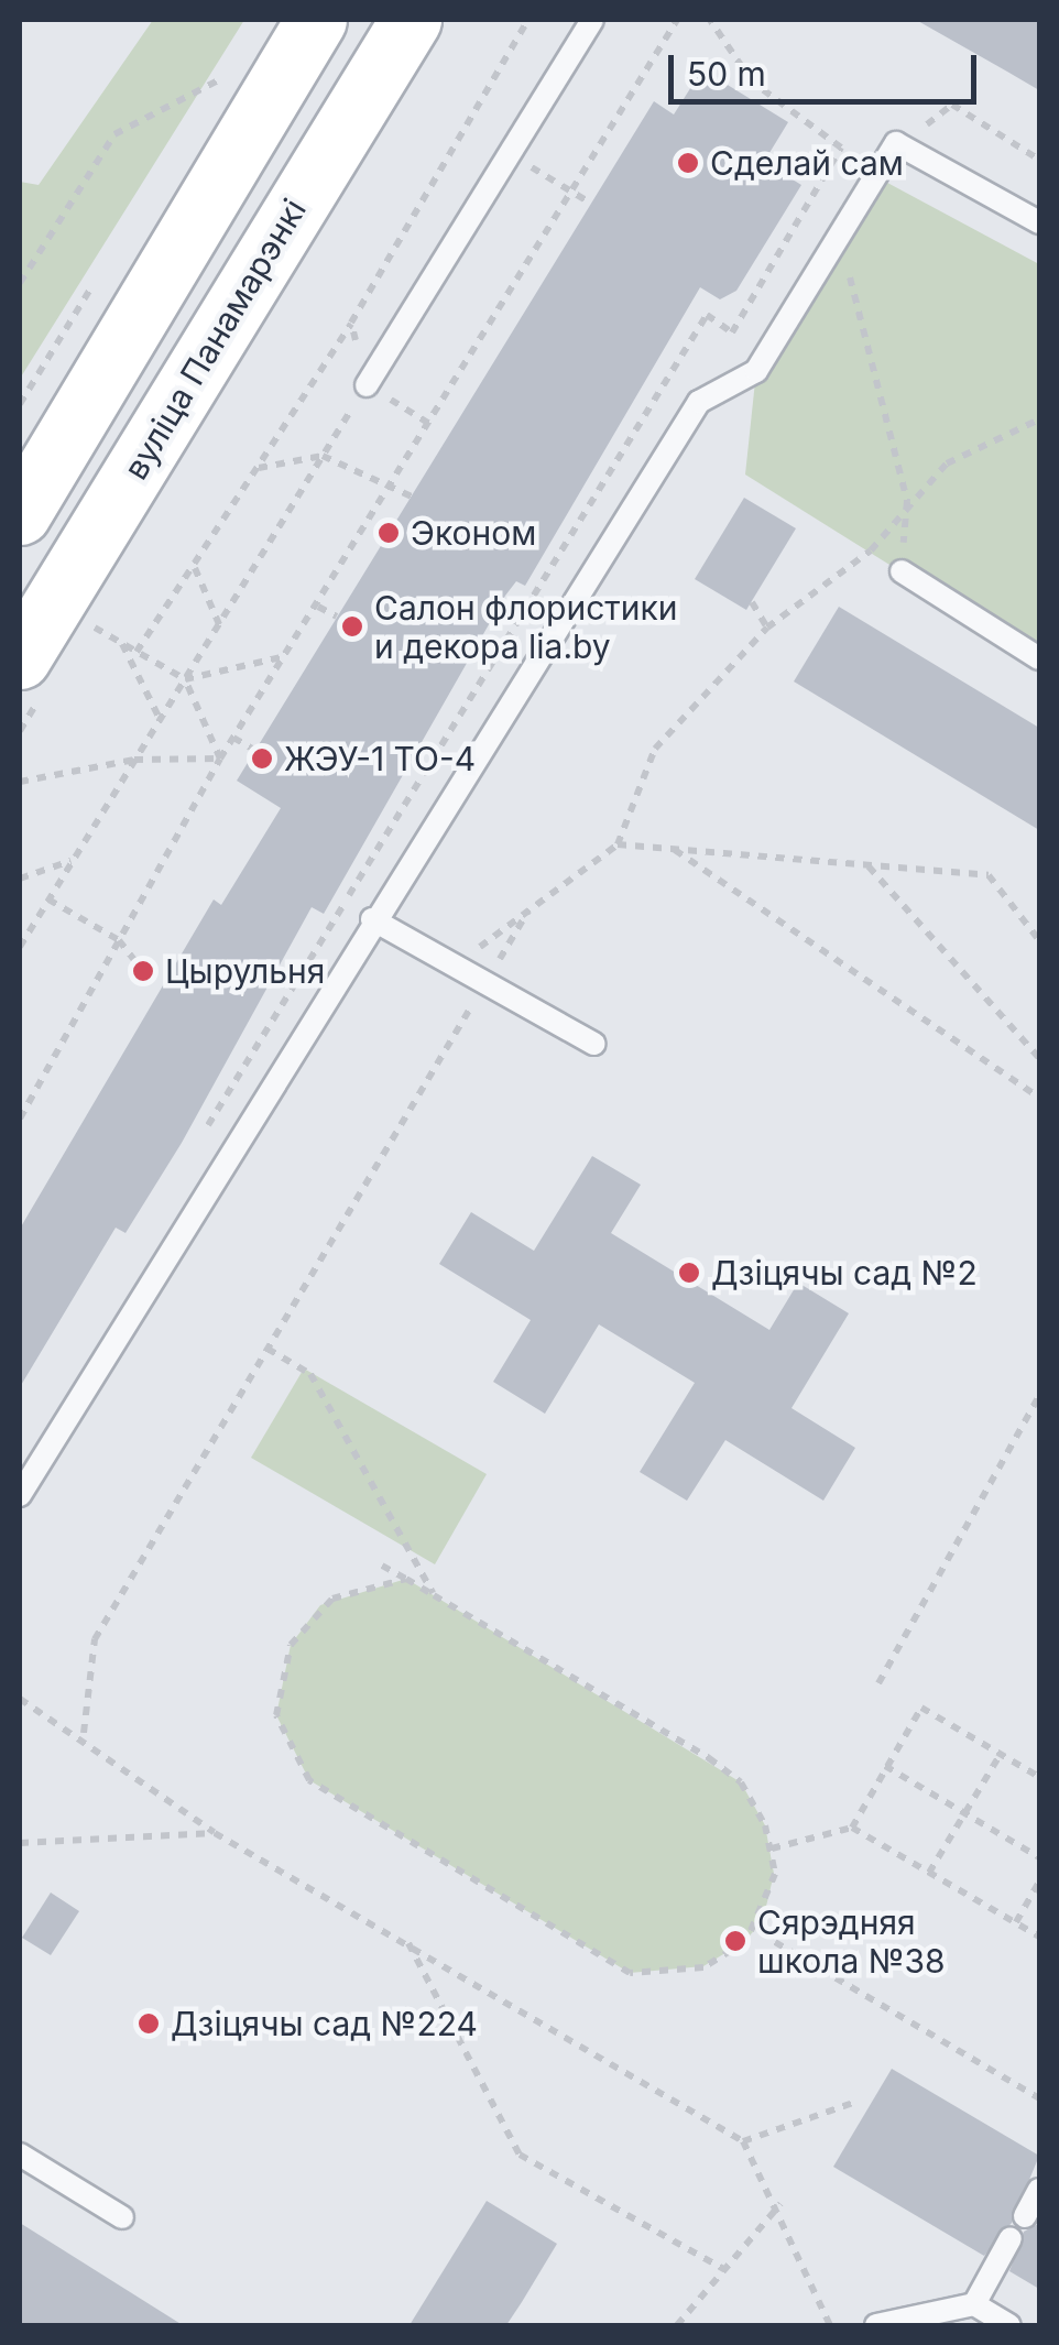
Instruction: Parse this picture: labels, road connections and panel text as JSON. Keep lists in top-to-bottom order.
{
  "streets": {
    "main road": ["вуліца Панамарэнкі"]
  },
  "places": [
    "Сделай сам",
    "Эконом",
    "Салон флористики и декора lia.by",
    "ЖЭУ-1 ТО-4",
    "Цырульня",
    "Дзіцячы сад №2",
    "Сярэдняя школа №38",
    "Дзіцячы сад №224"
  ],
  "scale_bar": "50 m"
}
